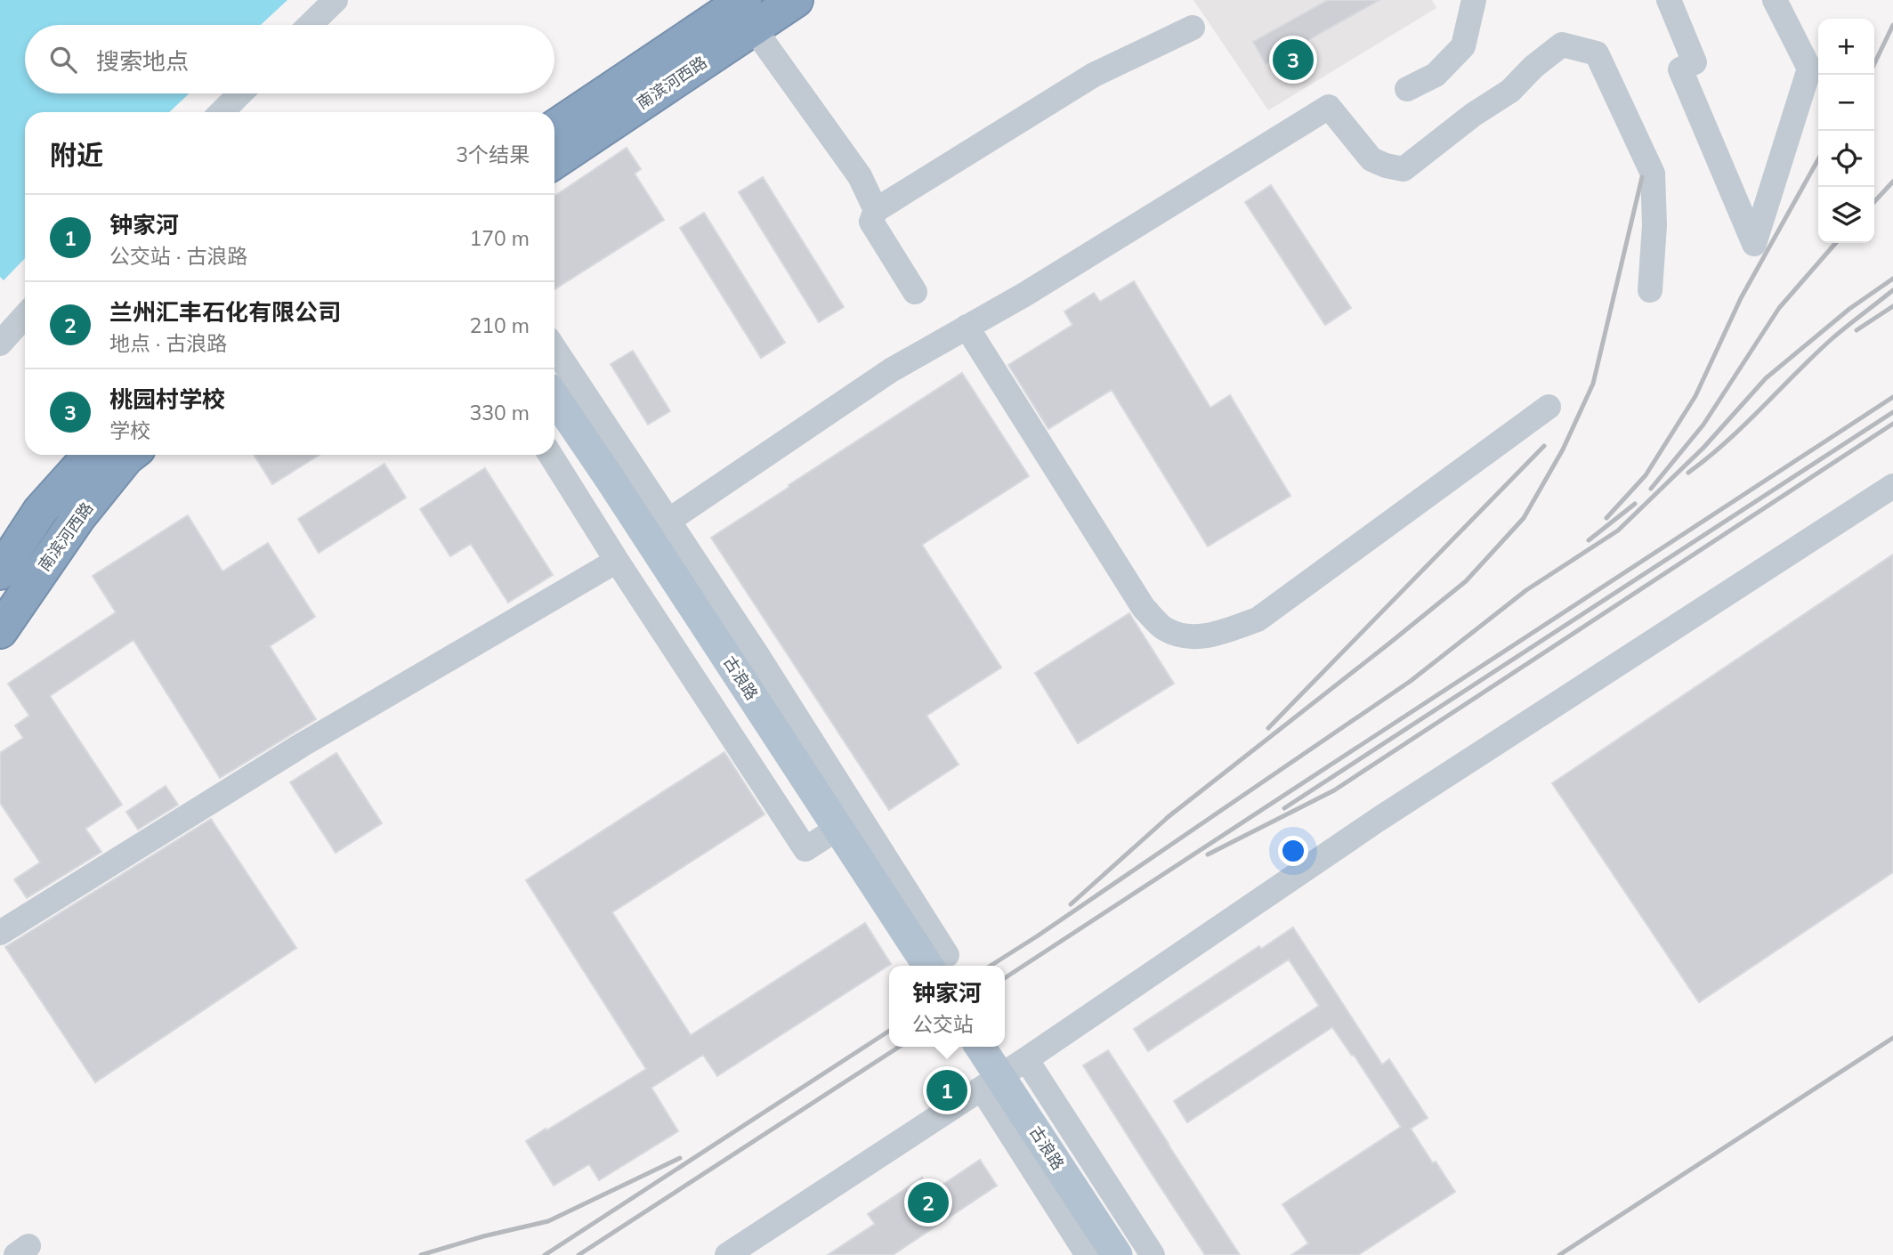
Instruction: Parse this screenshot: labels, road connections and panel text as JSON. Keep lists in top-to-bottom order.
{
  "streets": {
    "highway": ["南滨河西路"],
    "main road": ["古浪路"]
  },
  "page": {
    "map_buttons": ["+", "−"],
    "search": "搜索地点",
    "pins": ["3", "1", "2"],
    "heading": ["附近", "3个结果"],
    "list": [
      {
        "mark": "1",
        "name": "钟家河",
        "note": "公交站 · 古浪路",
        "value": "170 m"
      },
      {
        "mark": "2",
        "name": "兰州汇丰石化有限公司",
        "note": "地点 · 古浪路",
        "value": "210 m"
      },
      {
        "mark": "3",
        "name": "桃园村学校",
        "note": "学校",
        "value": "330 m"
      }
    ],
    "popup": ["钟家河", "公交站"]
  }
}
